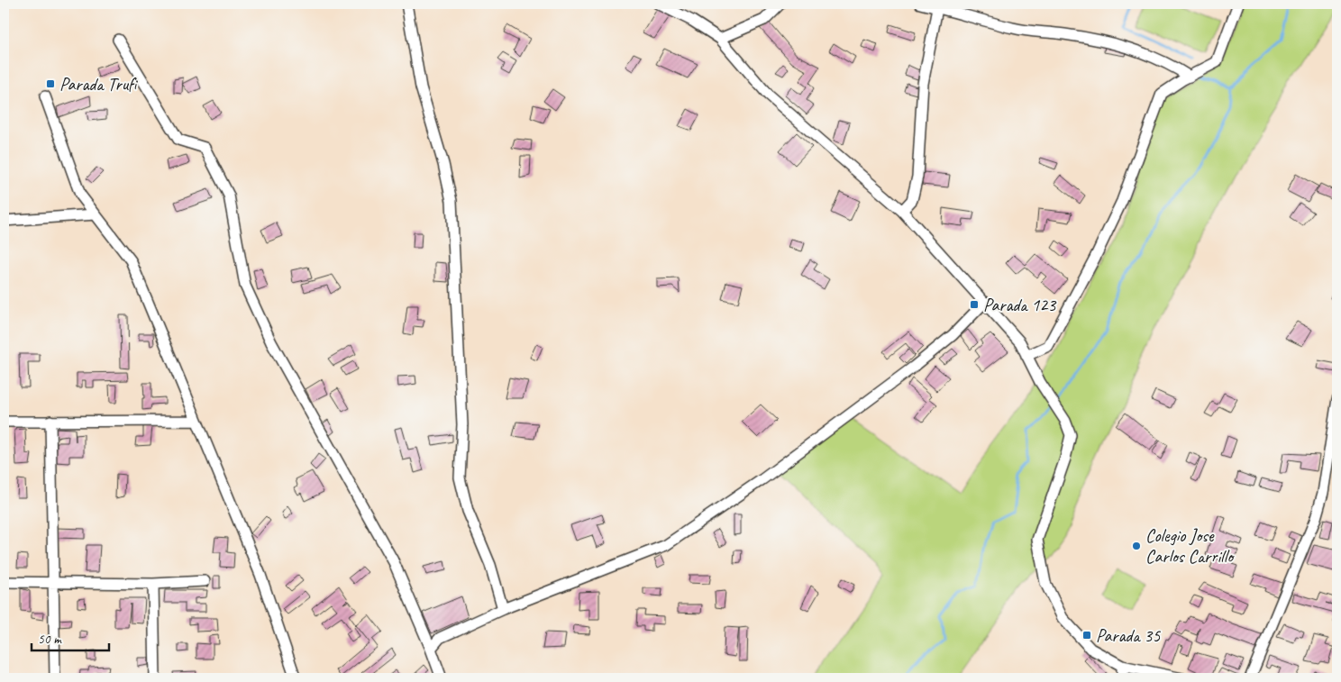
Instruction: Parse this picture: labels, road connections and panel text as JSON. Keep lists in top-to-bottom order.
{
  "places": {
    "transit": ["Parada Trufi", "Parada 123", "Parada 35"],
    "other": ["Colegio Jose Carlos Carrillo"]
  },
  "scale_bar": "50 m"
}
